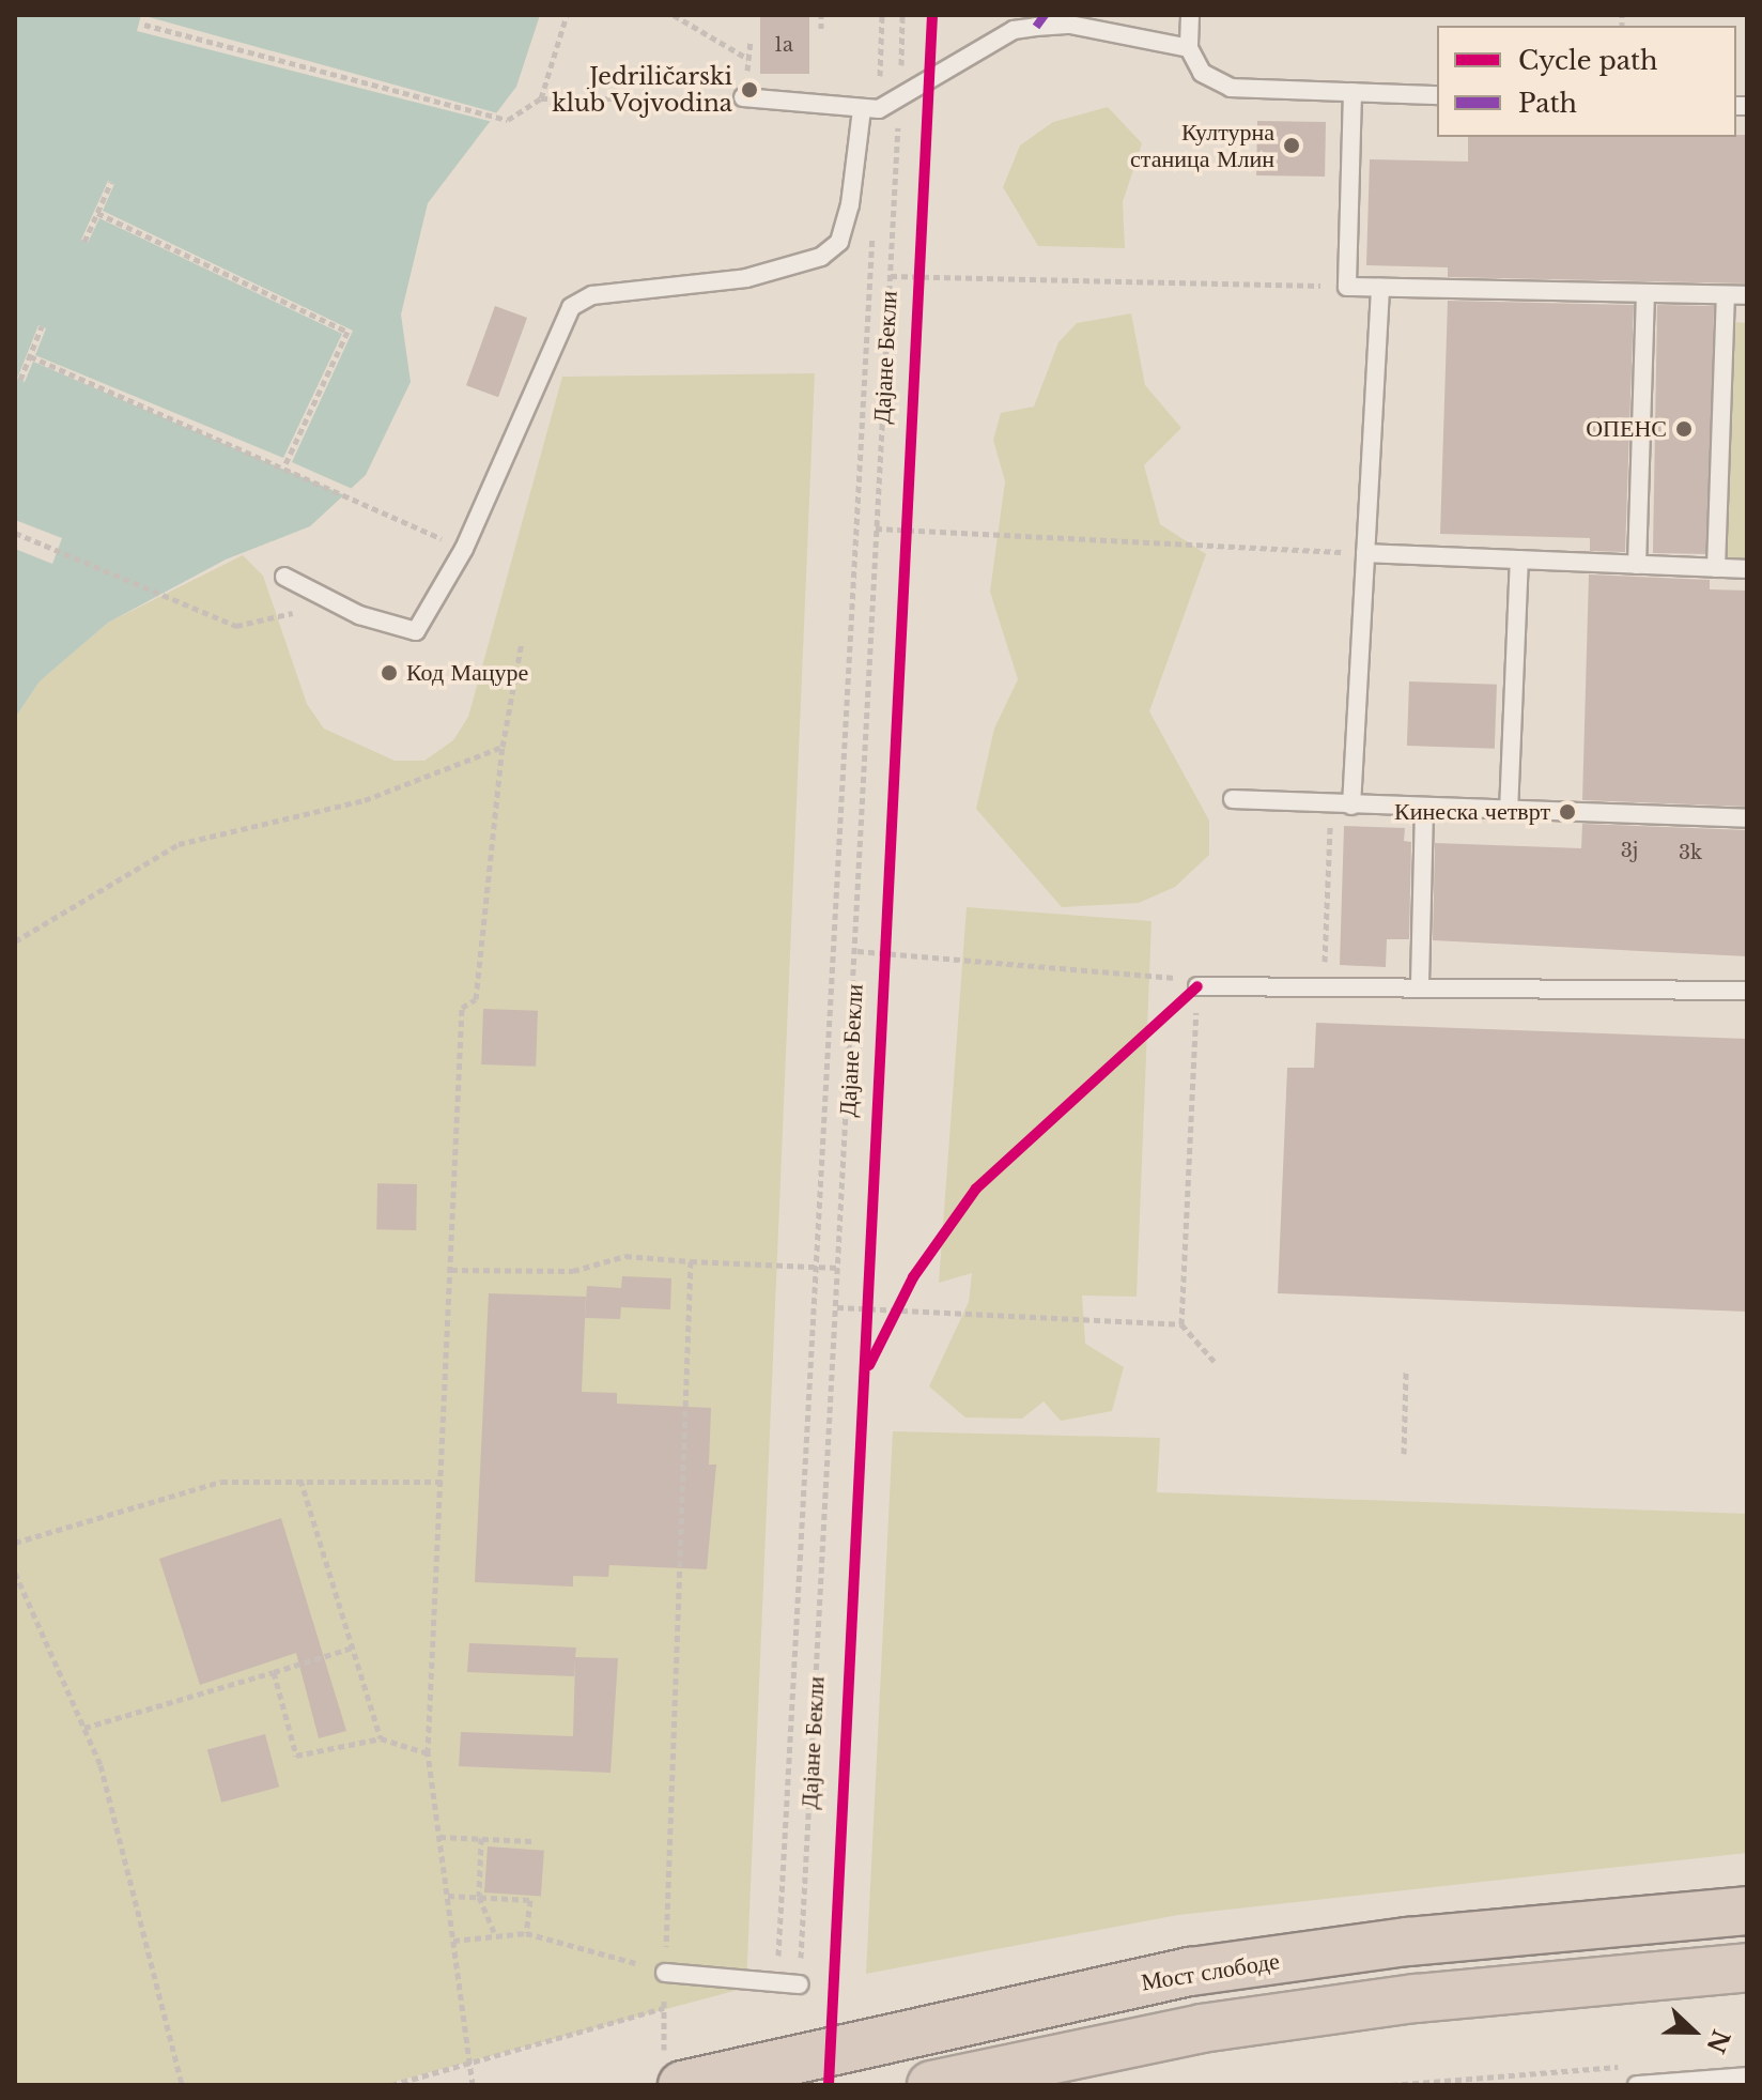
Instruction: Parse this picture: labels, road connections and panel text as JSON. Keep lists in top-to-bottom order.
{
  "streets": {
    "highway": ["Мост слободе"],
    "cycle path": ["Дајане Бекли"]
  },
  "places": [
    "Jedriličarski klub Vojvodina",
    "Културна станица Млин",
    "ОПЕНС",
    "Код Мацуре",
    "Кинеска четврт"
  ],
  "house_numbers": ["1a", "3j", "3k"],
  "legend": ["Cycle path", "Path"],
  "north": "right"
}
